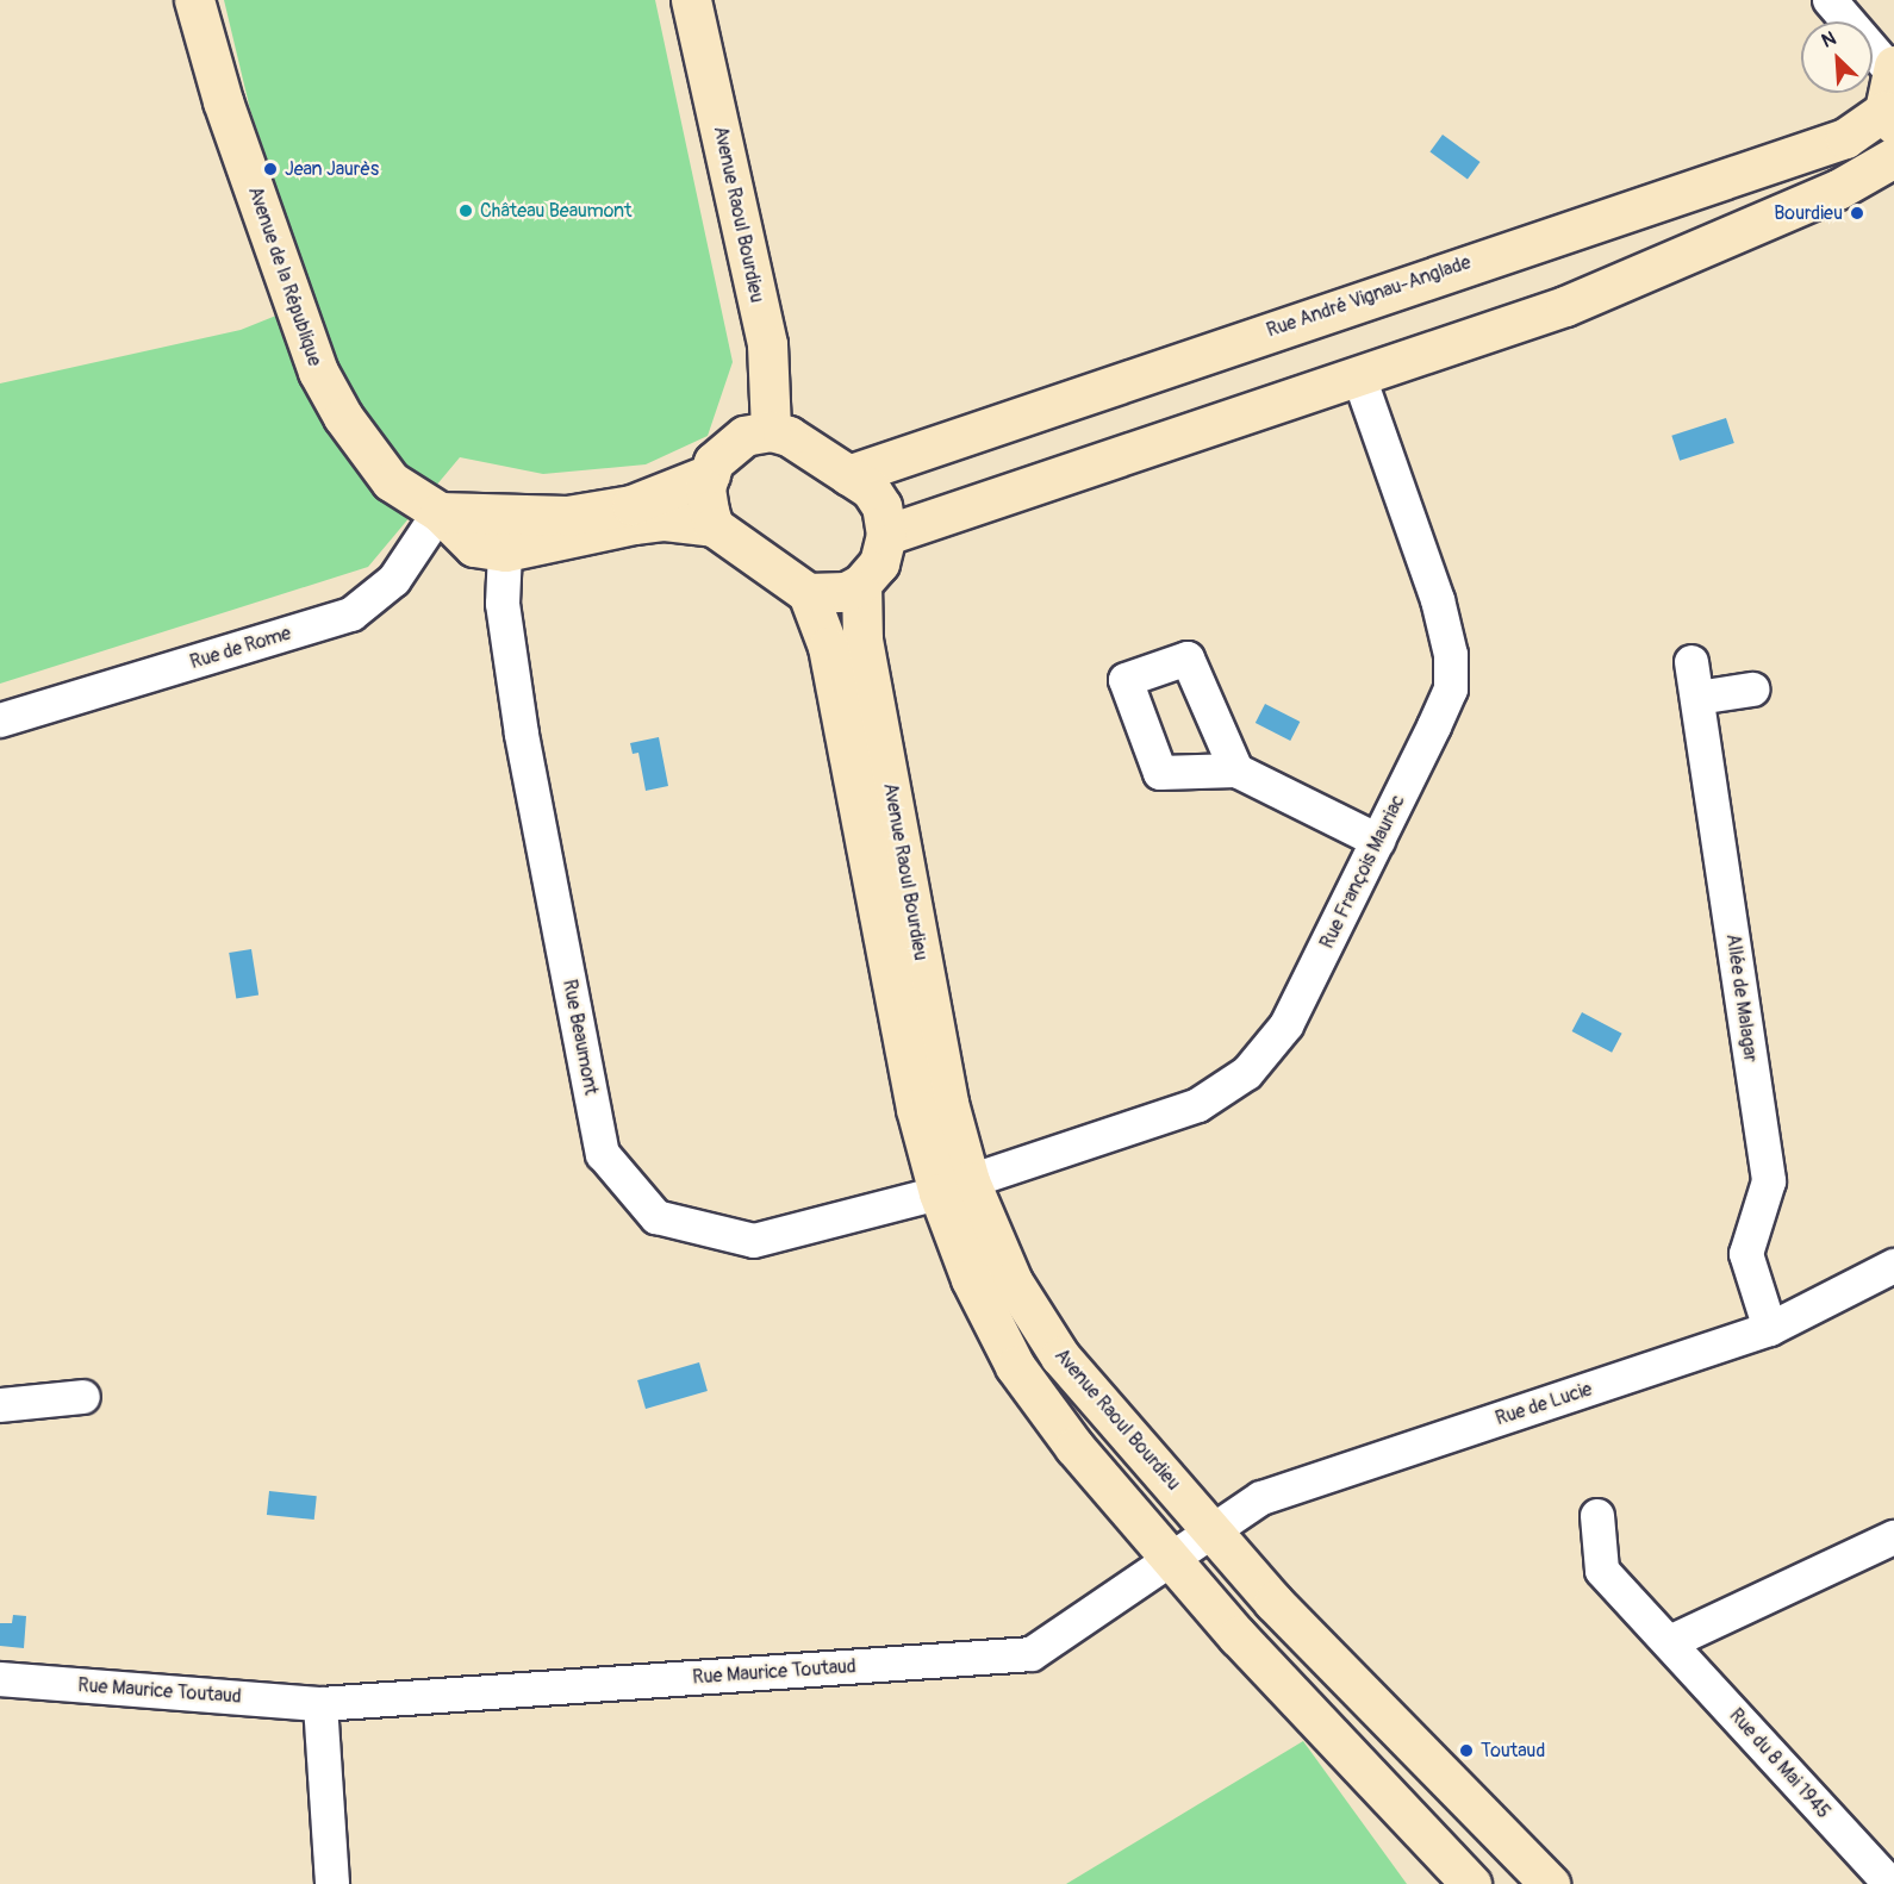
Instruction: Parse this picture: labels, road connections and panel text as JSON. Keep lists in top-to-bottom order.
{
  "streets": {
    "street": [
      "Avenue Raoul Bourdieu",
      "Avenue de la République",
      "Rue André Vignau-Anglade",
      "Rue de Rome",
      "Rue François Mauriac",
      "Allée de Malagar",
      "Rue Beaumont",
      "Rue de Lucie",
      "Rue Maurice Toutaud",
      "Rue du 8 Mai 1945"
    ]
  },
  "crossings": [
    ["Avenue Raoul Bourdieu", "Avenue de la République"],
    ["Avenue Raoul Bourdieu", "Rue André Vignau-Anglade"],
    ["Avenue Raoul Bourdieu", "Rue François Mauriac"],
    ["Avenue Raoul Bourdieu", "Rue Beaumont"],
    ["Avenue Raoul Bourdieu", "Rue de Lucie"],
    ["Avenue Raoul Bourdieu", "Rue Maurice Toutaud"],
    ["Avenue de la République", "Rue André Vignau-Anglade"],
    ["Avenue de la République", "Rue de Rome"],
    ["Avenue de la République", "Rue Beaumont"],
    ["Rue François Mauriac", "Rue Beaumont"],
    ["Allée de Malagar", "Rue de Lucie"],
    ["Rue de Lucie", "Rue Maurice Toutaud"]
  ],
  "places": [
    "Jean Jaurès",
    "Château Beaumont",
    "Bourdieu",
    "Toutaud"
  ],
  "north": "top left"
}
